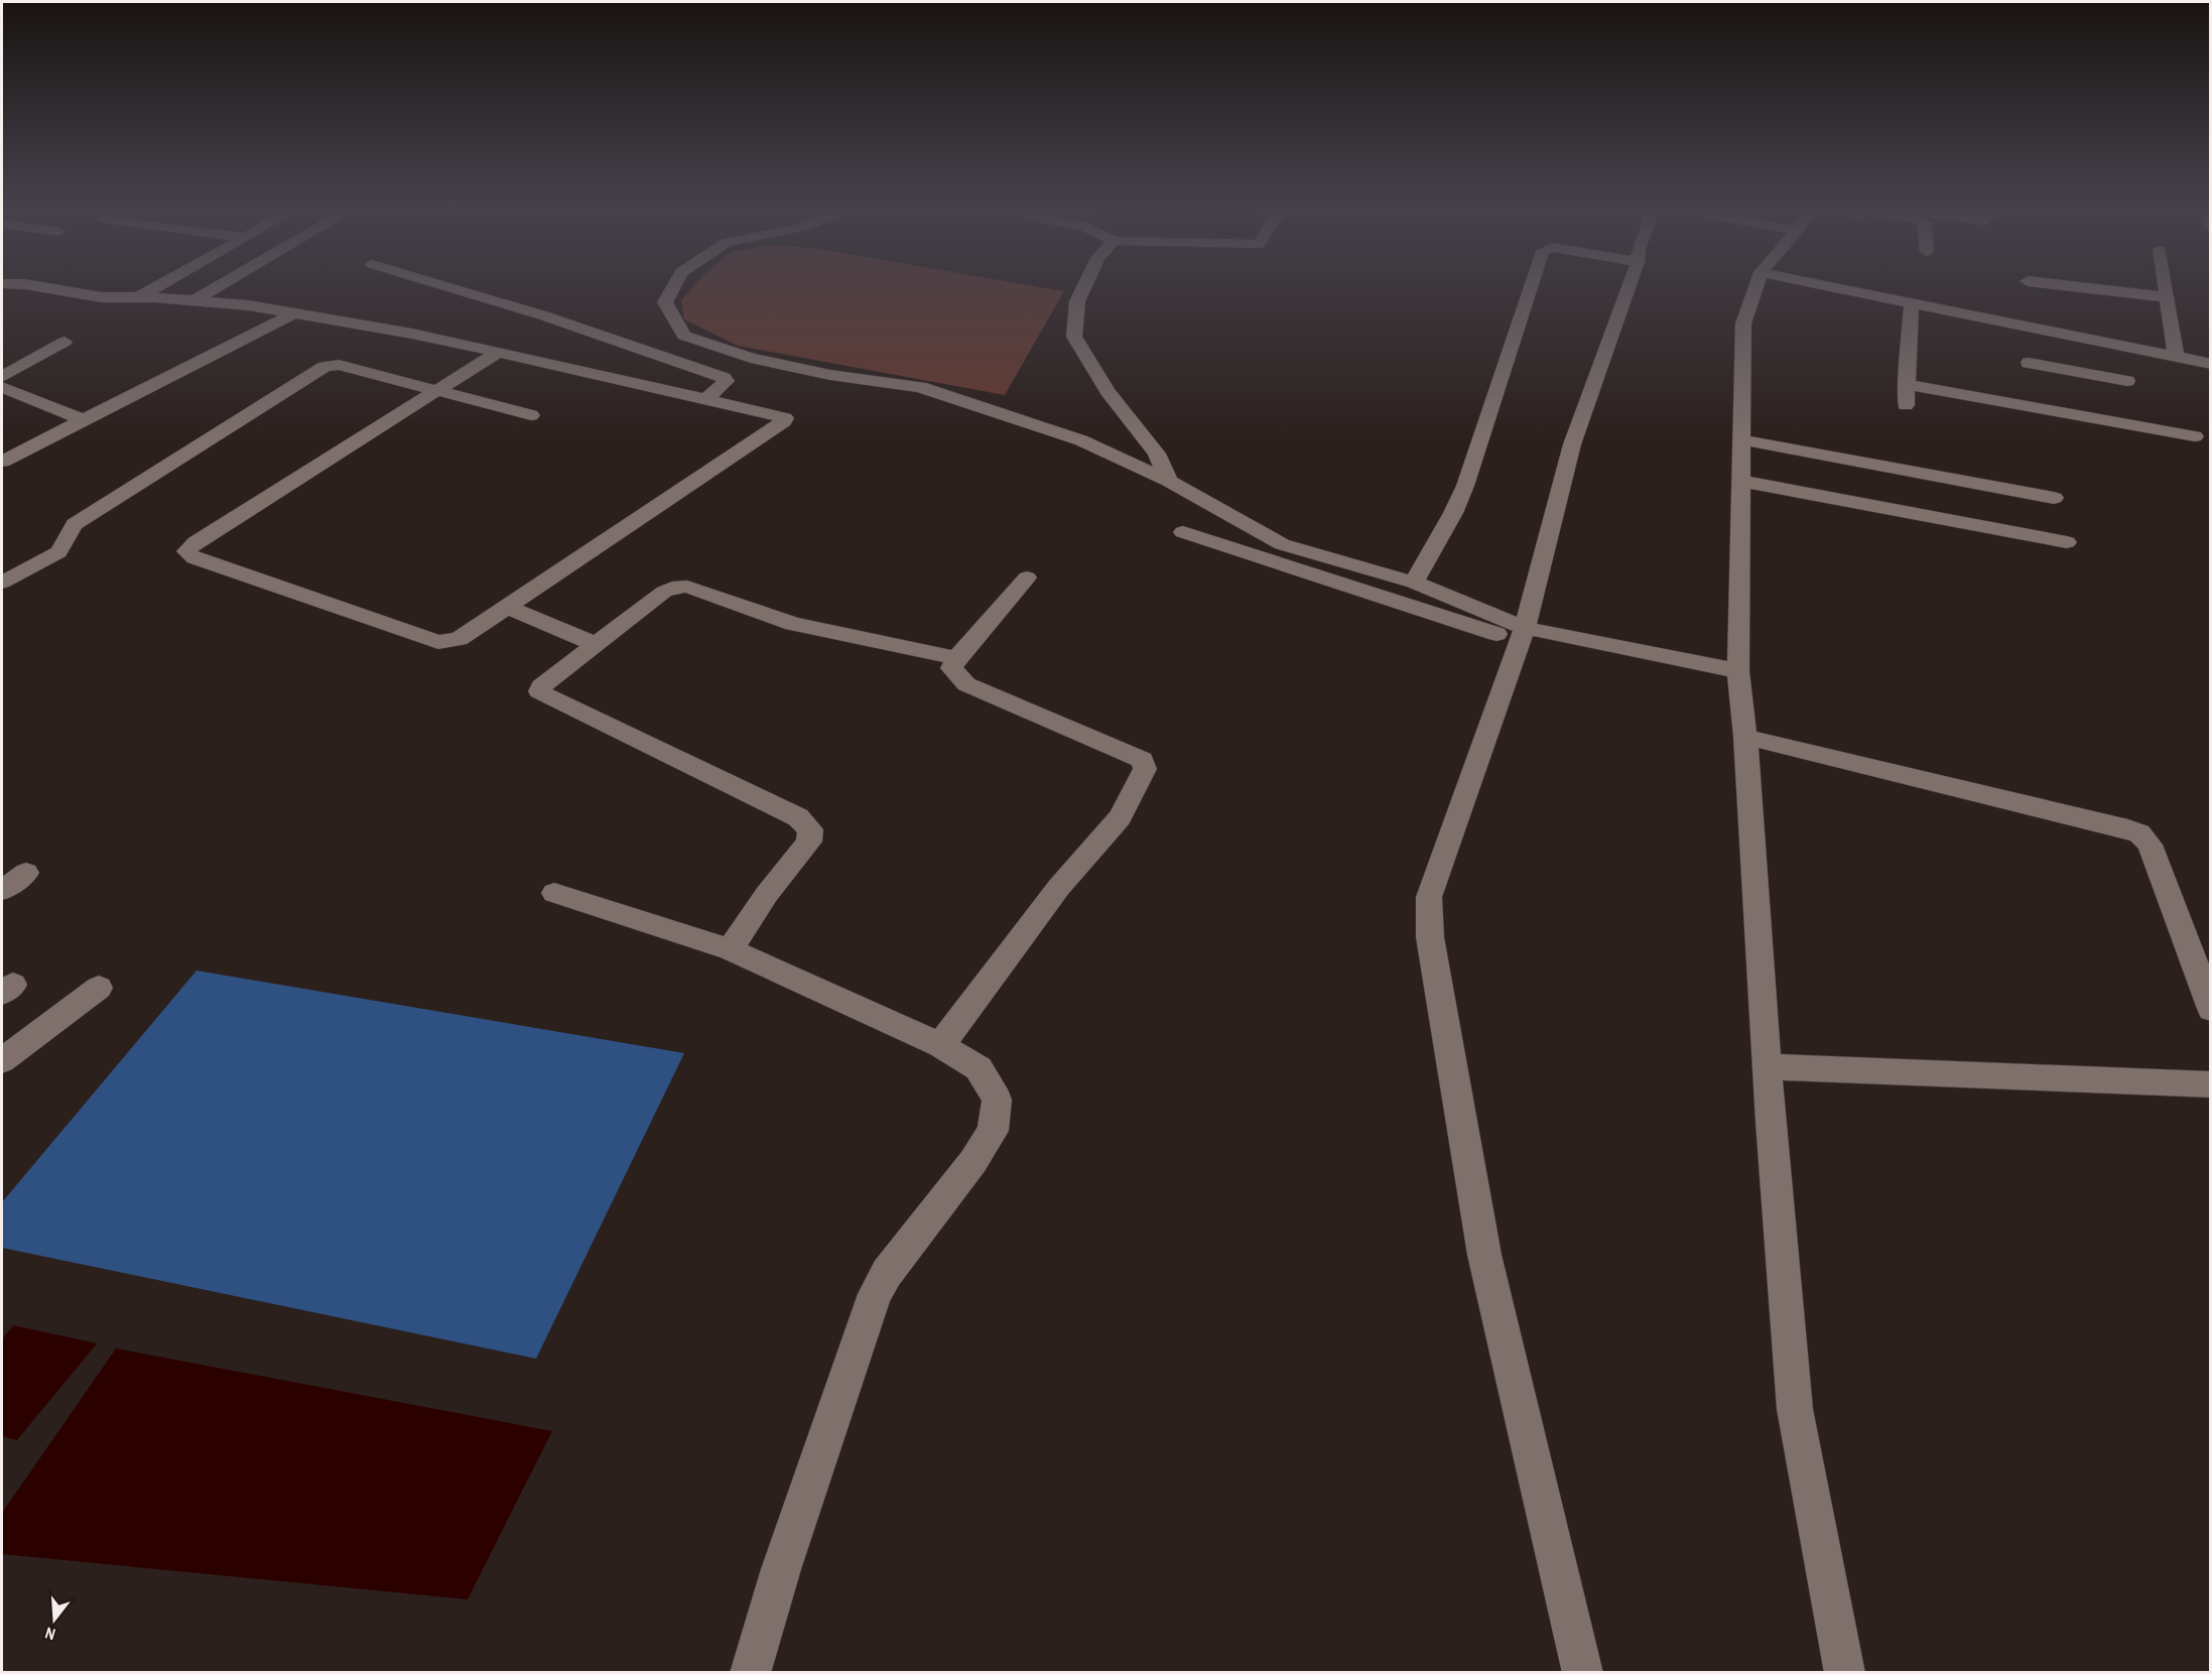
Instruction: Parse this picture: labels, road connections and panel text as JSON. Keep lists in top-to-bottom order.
{
  "north": "bottom"
}
